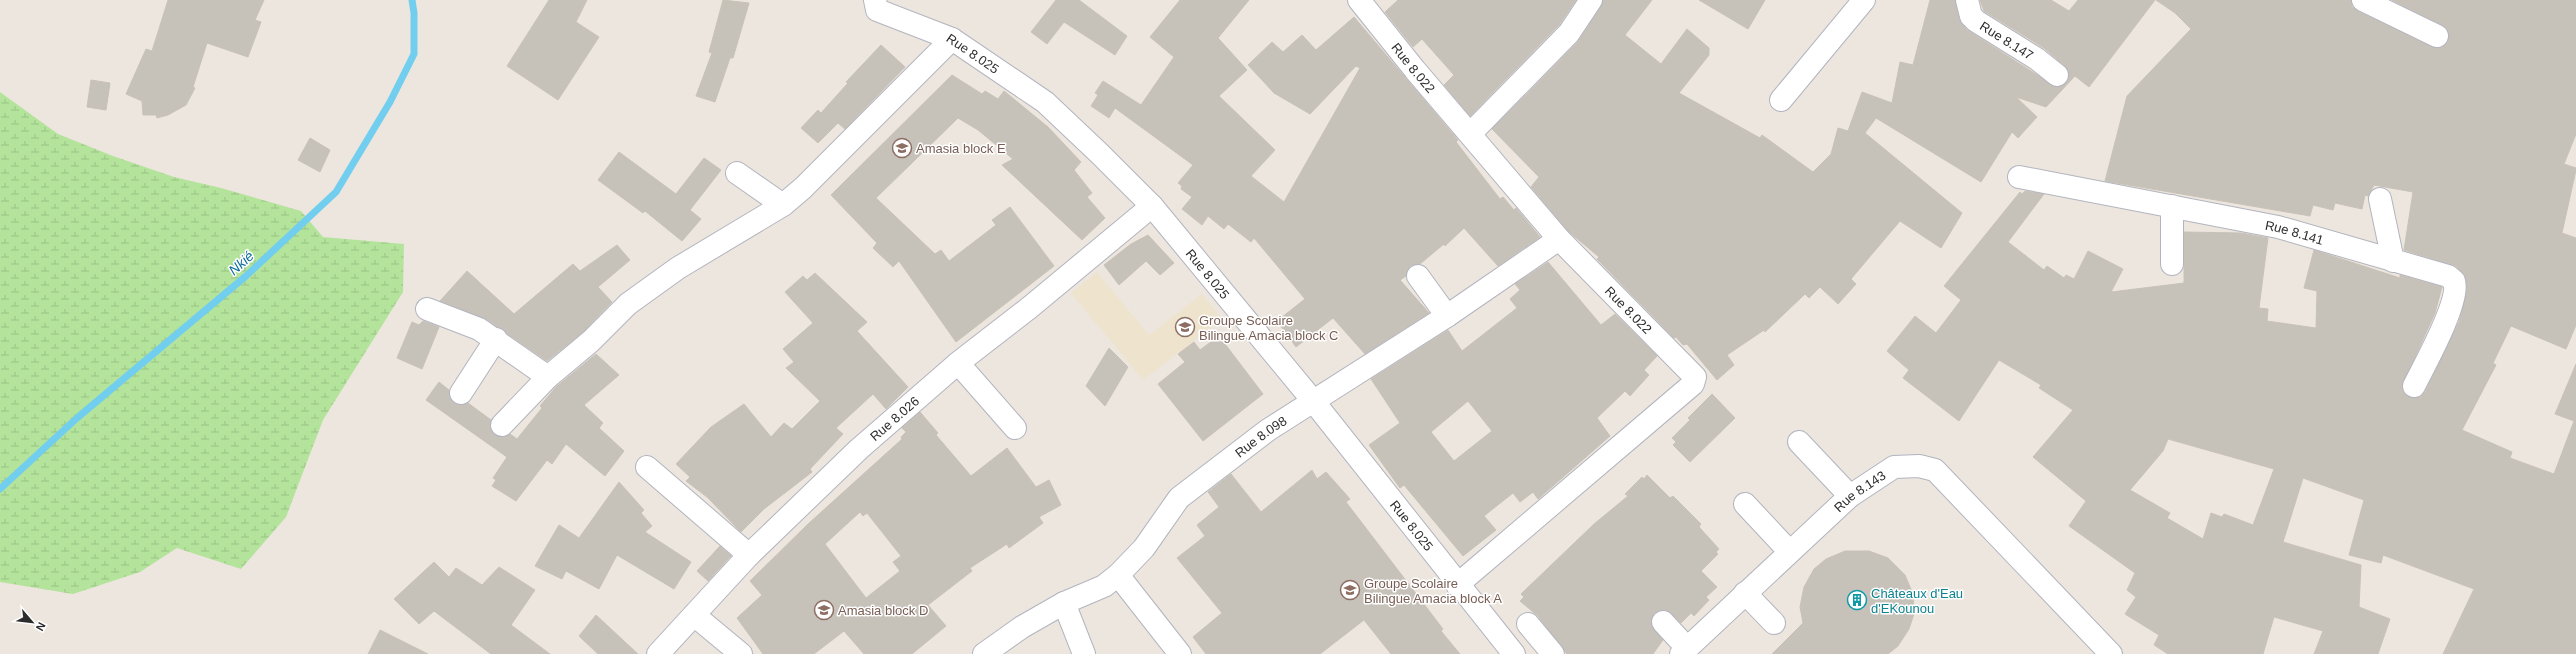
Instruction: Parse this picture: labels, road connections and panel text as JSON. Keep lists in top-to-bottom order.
{
  "streets": {
    "street": [
      "Rue 8.147",
      "Rue 8.025",
      "Rue 8.022",
      "Rue 8.141",
      "Rue 8.026",
      "Rue 8.098",
      "Rue 8.143"
    ]
  },
  "crossings": [
    ["Rue 8.025", "Rue 8.022"],
    ["Rue 8.025", "Rue 8.026"],
    ["Rue 8.025", "Rue 8.098"],
    ["Rue 8.022", "Rue 8.098"]
  ],
  "water": ["Nkié"],
  "places": {
    "school or university": [
      "Amasia block E",
      "Groupe Scolaire Bilingue Amacia block C",
      "Groupe Scolaire Bilingue Amacia block A",
      "Amasia block D"
    ],
    "building": ["Châteaux d'Eau d'EKounou"]
  },
  "north": "bottom right"
}
